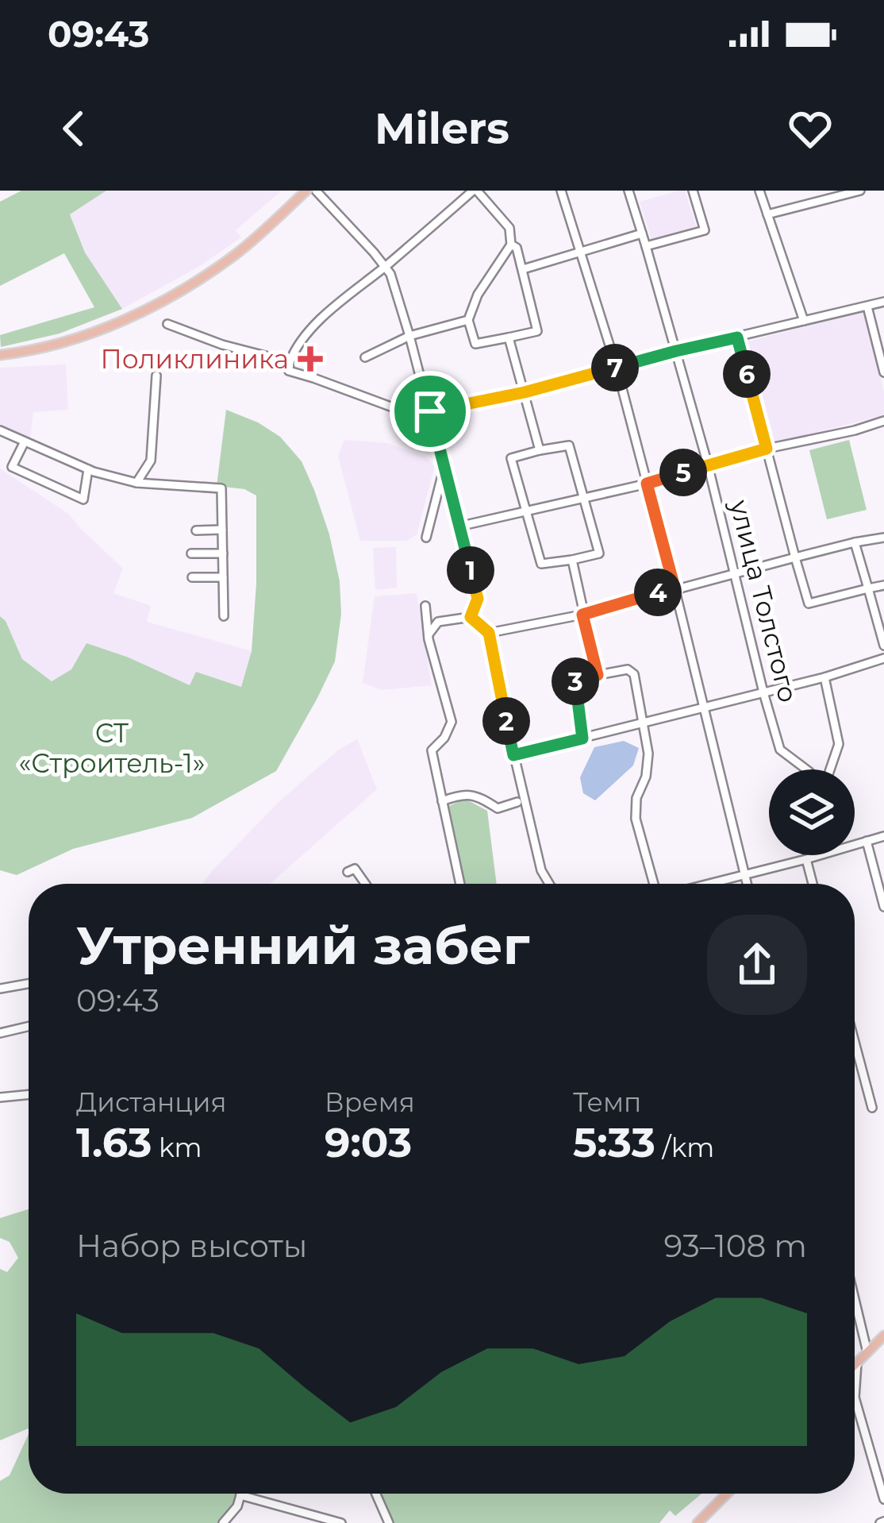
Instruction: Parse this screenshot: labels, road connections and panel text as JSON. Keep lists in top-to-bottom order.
{
  "streets": {
    "street": ["улица Толстого"]
  },
  "parks": ["СТ «Строитель-1»"],
  "places": {
    "health": ["Поликлиника"]
  },
  "page": {
    "status": "09:43",
    "header": "Milers",
    "pins": [
      "7",
      "6",
      "5",
      "1",
      "4",
      "3",
      "2"
    ],
    "heading": ["Утренний забег", "09:43"],
    "stats": [
      ["Дистанция", "1.63 km"],
      ["Время", "9:03"],
      ["Темп", "5:33 /km"]
    ],
    "chart": ["Набор высоты", "93–108 m"]
  }
}
